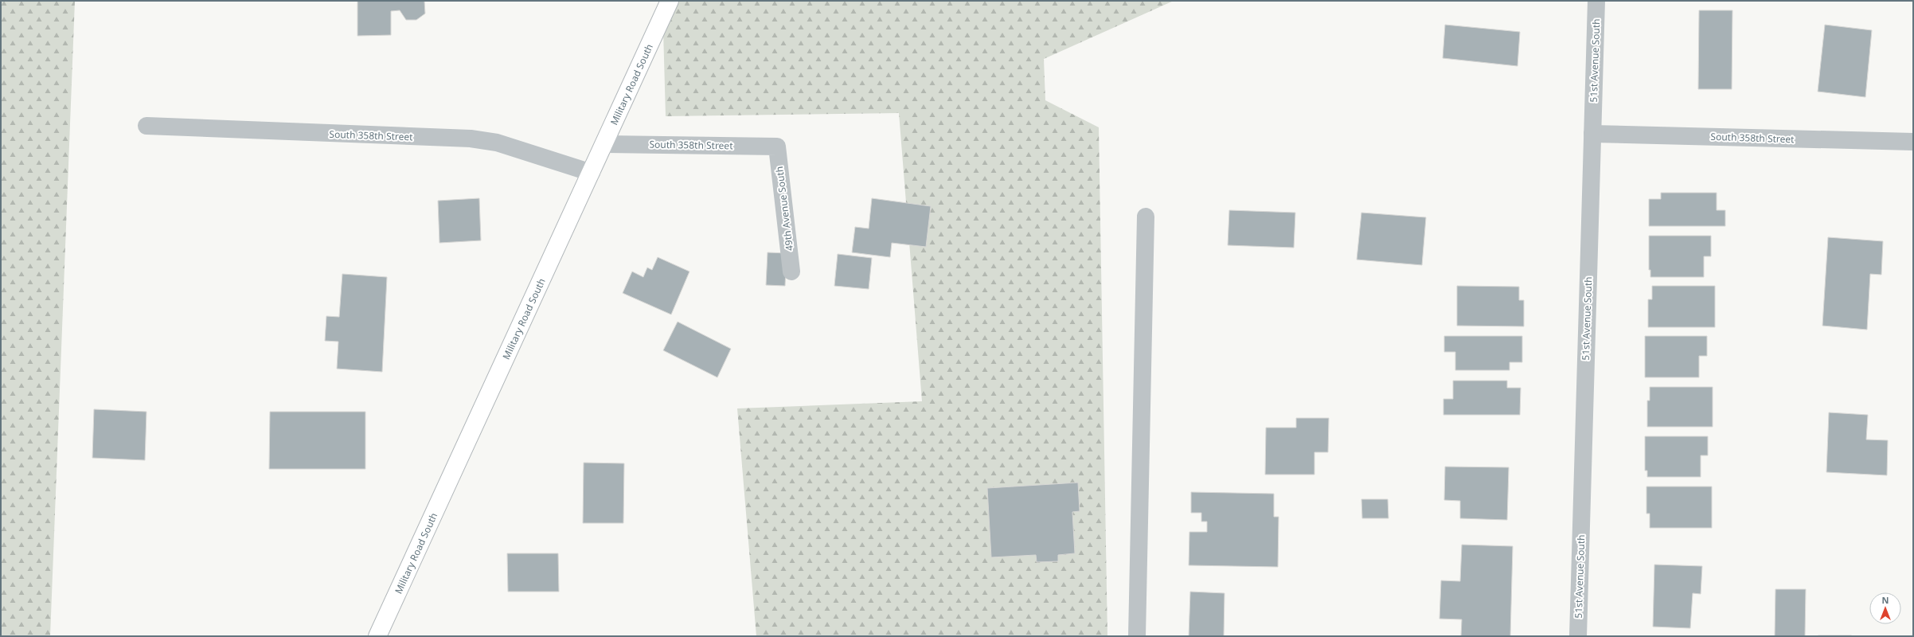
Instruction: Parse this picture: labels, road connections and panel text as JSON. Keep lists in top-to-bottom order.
{
  "streets": {
    "main road": ["Military Road South"],
    "street": ["51st Avenue South", "South 358th Street", "49th Avenue South"]
  },
  "crossings": [
    ["51st Avenue South", "South 358th Street"],
    ["Military Road South", "South 358th Street"],
    ["South 358th Street", "49th Avenue South"]
  ],
  "north": "top"
}
